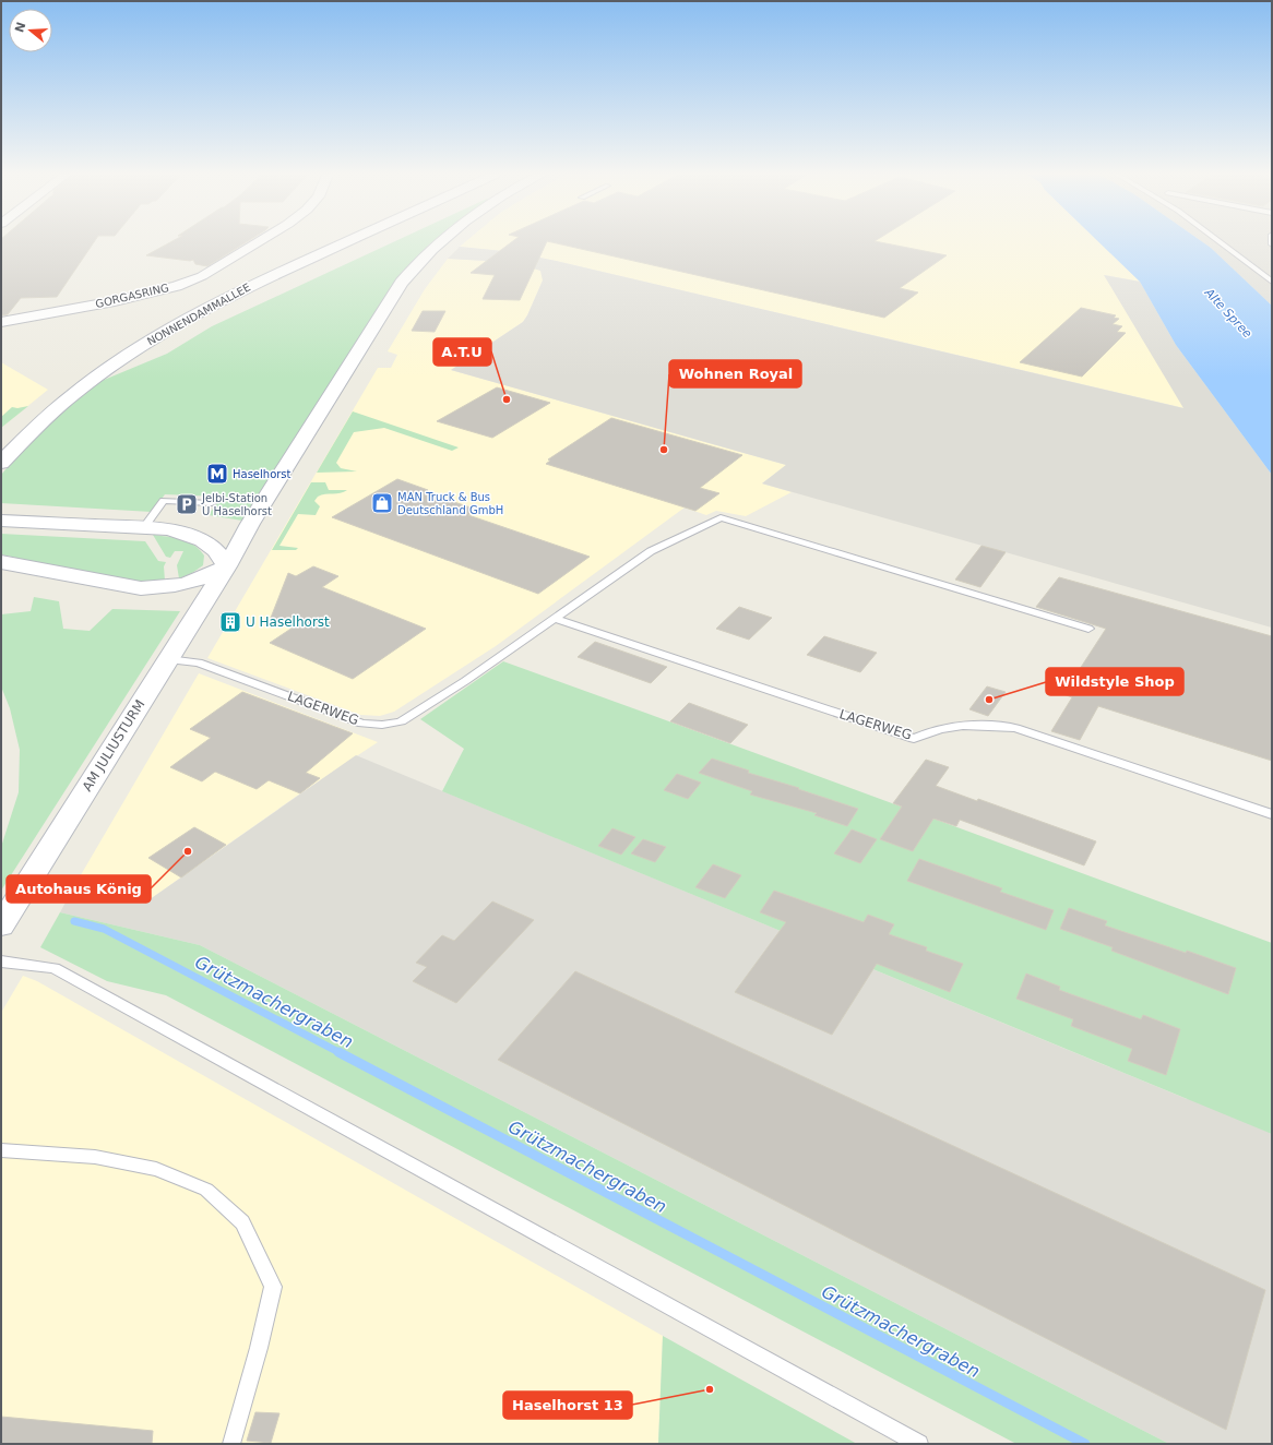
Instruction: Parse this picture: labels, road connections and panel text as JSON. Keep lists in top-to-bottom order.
{
  "streets": {
    "main road": ["NONNENDAMMALLEE", "AM JULIUSTURM"],
    "street": ["GORGASRING"],
    "lane": ["LAGERWEG"]
  },
  "crossings": [
    ["LAGERWEG", "AM JULIUSTURM"]
  ],
  "water": ["Alte Spree", "Grützmachergraben"],
  "places": {
    "other": [
      "A.T.U",
      "Wohnen Royal",
      "Wildstyle Shop",
      "Autohaus König",
      "Haselhorst 13"
    ],
    "metro station": ["Haselhorst"],
    "shop": ["MAN Truck & Bus Deutschland GmbH"],
    "parking": ["Jelbi-Station U Haselhorst"],
    "building": ["U Haselhorst"]
  },
  "north": "left"
}
